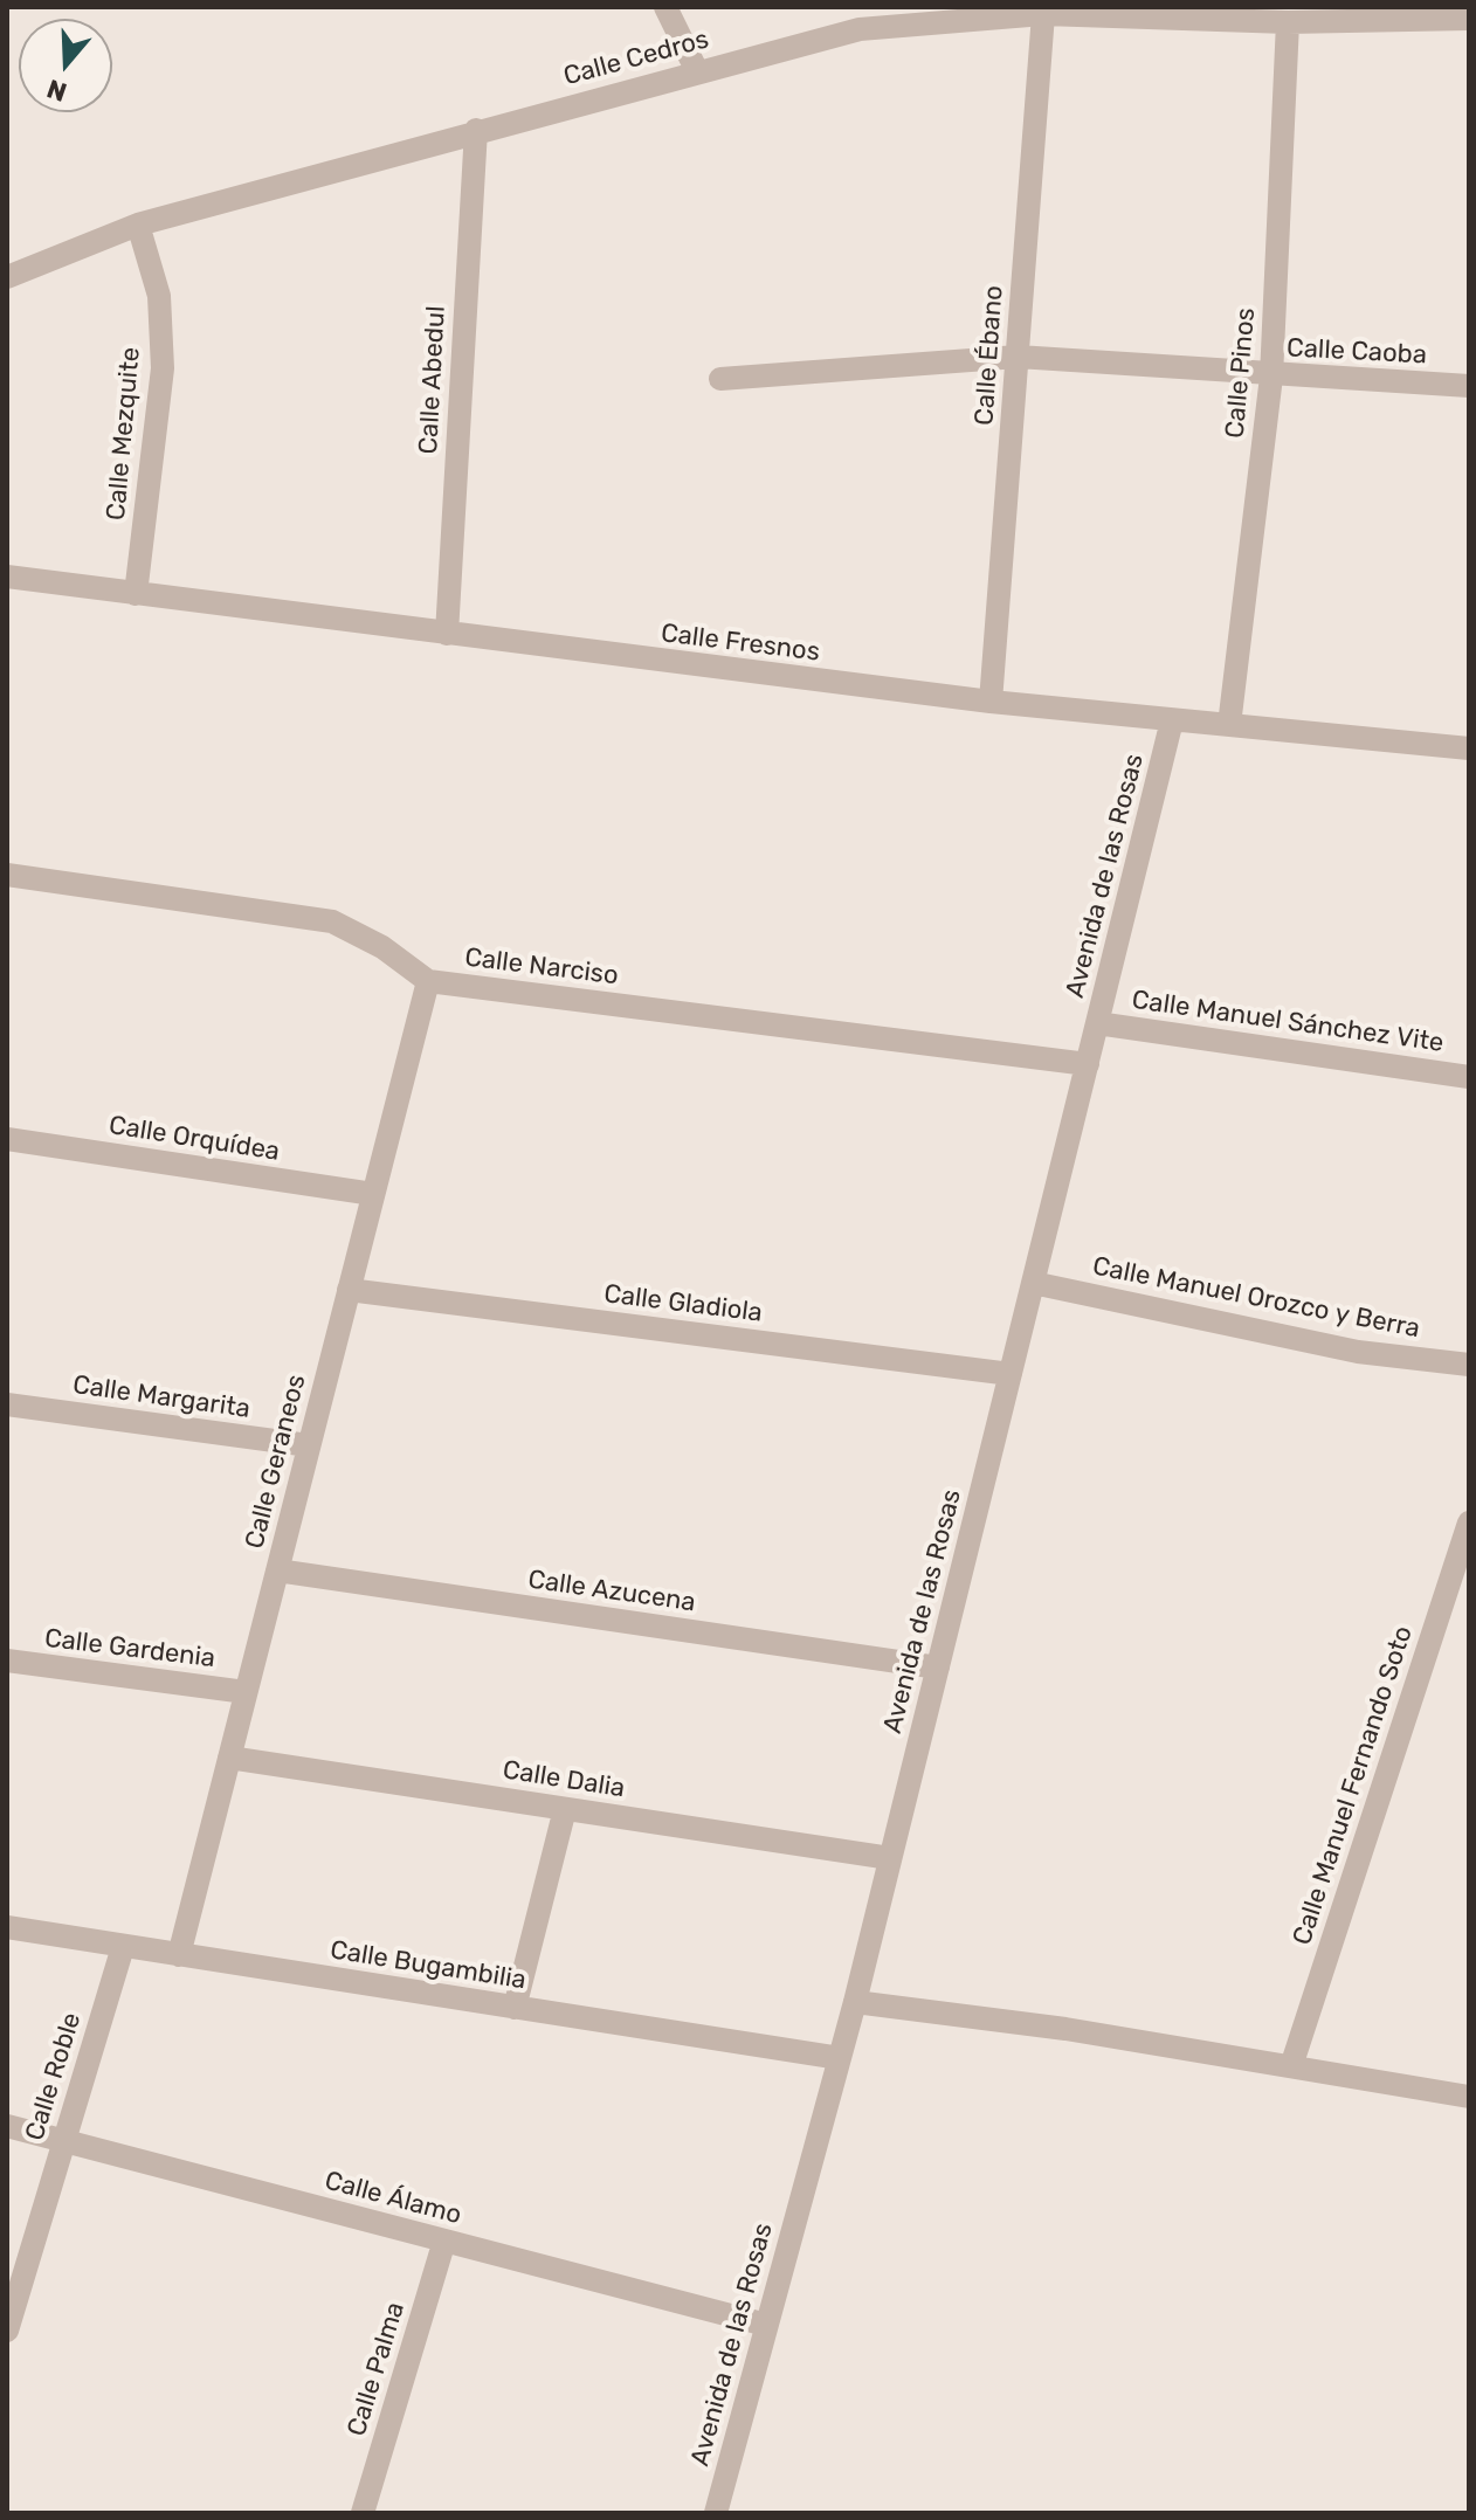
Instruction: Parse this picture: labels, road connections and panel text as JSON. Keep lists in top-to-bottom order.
{
  "streets": {
    "street": [
      "Calle Cedros",
      "Calle Caoba",
      "Calle Ébano",
      "Calle Pinos",
      "Calle Abedul",
      "Calle Mezquite",
      "Calle Fresnos",
      "Avenida de las Rosas",
      "Calle Narciso",
      "Calle Manuel Sánchez Vite",
      "Calle Orquídea",
      "Calle Manuel Orozco y Berra",
      "Calle Gladiola",
      "Calle Margarita",
      "Calle Geraneos",
      "Calle Azucena",
      "Calle Gardenia",
      "Calle Dalia",
      "Calle Manuel Fernando Soto",
      "Calle Bugambilia",
      "Calle Roble",
      "Calle Álamo",
      "Calle Palma"
    ]
  },
  "crossings": [
    ["Calle Cedros", "Calle Ébano"],
    ["Calle Cedros", "Calle Pinos"],
    ["Calle Cedros", "Calle Abedul"],
    ["Calle Cedros", "Calle Mezquite"],
    ["Calle Caoba", "Calle Ébano"],
    ["Calle Caoba", "Calle Pinos"],
    ["Calle Ébano", "Calle Fresnos"],
    ["Calle Pinos", "Calle Fresnos"],
    ["Calle Abedul", "Calle Fresnos"],
    ["Calle Mezquite", "Calle Fresnos"],
    ["Calle Fresnos", "Avenida de las Rosas"],
    ["Avenida de las Rosas", "Calle Narciso"],
    ["Avenida de las Rosas", "Calle Manuel Sánchez Vite"],
    ["Avenida de las Rosas", "Calle Manuel Orozco y Berra"],
    ["Avenida de las Rosas", "Calle Gladiola"],
    ["Avenida de las Rosas", "Calle Azucena"],
    ["Avenida de las Rosas", "Calle Dalia"],
    ["Avenida de las Rosas", "Calle Bugambilia"],
    ["Avenida de las Rosas", "Calle Álamo"],
    ["Calle Narciso", "Calle Geraneos"],
    ["Calle Orquídea", "Calle Geraneos"],
    ["Calle Gladiola", "Calle Geraneos"],
    ["Calle Margarita", "Calle Geraneos"],
    ["Calle Geraneos", "Calle Azucena"],
    ["Calle Geraneos", "Calle Gardenia"],
    ["Calle Geraneos", "Calle Dalia"],
    ["Calle Geraneos", "Calle Bugambilia"],
    ["Calle Bugambilia", "Calle Roble"],
    ["Calle Roble", "Calle Álamo"],
    ["Calle Álamo", "Calle Palma"]
  ],
  "north": "bottom"
}
